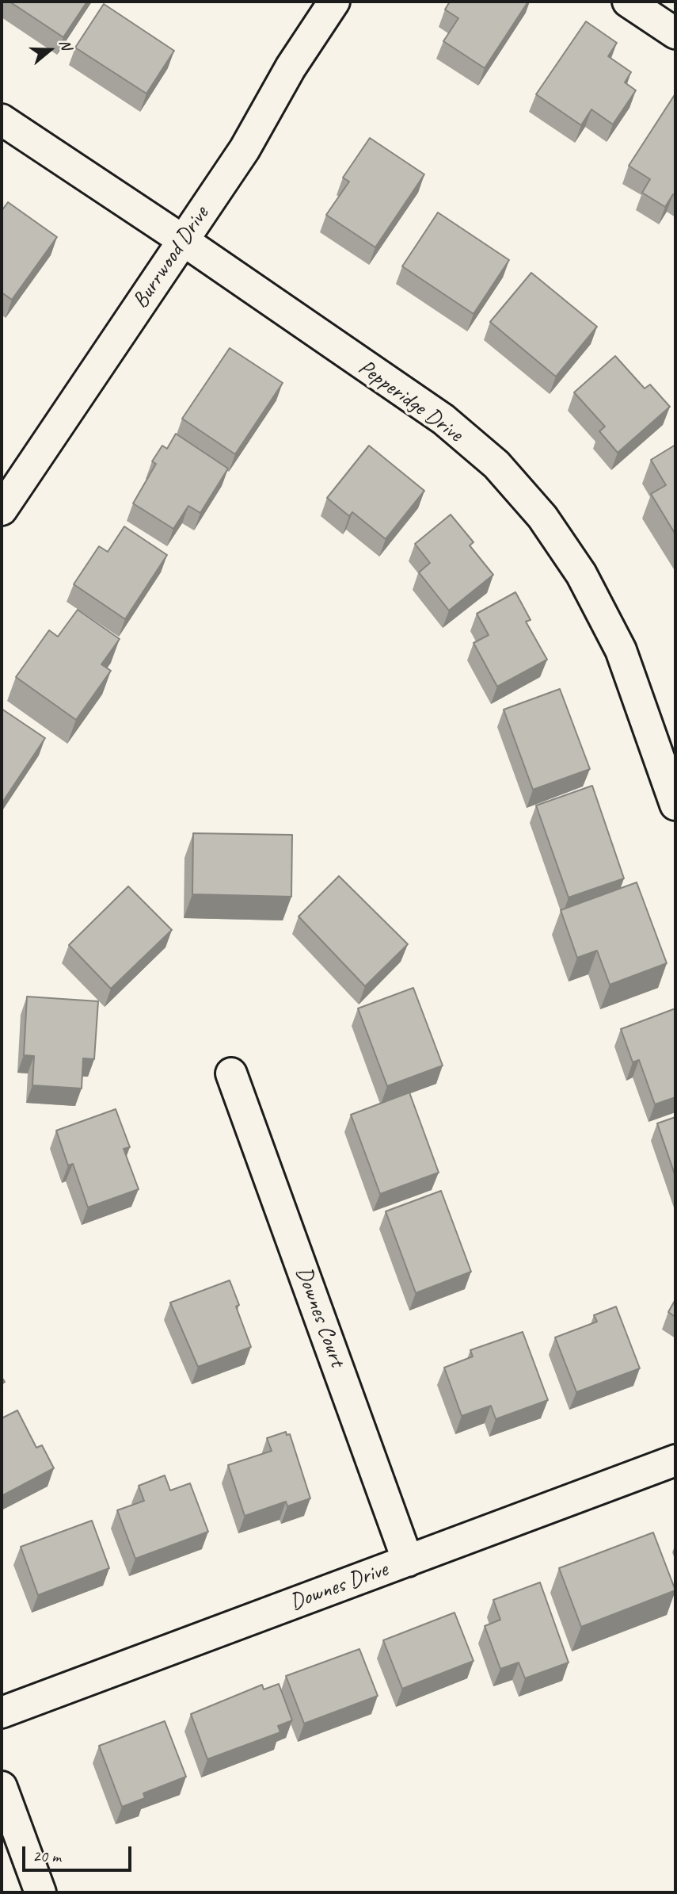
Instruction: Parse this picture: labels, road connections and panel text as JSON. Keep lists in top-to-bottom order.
{
  "streets": {
    "street": [
      "Burrwood Drive",
      "Pepperidge Drive",
      "Downes Court",
      "Downes Drive"
    ]
  },
  "crossings": [
    ["Burrwood Drive", "Pepperidge Drive"],
    ["Downes Court", "Downes Drive"]
  ],
  "scale_bar": "20 m",
  "north": "right"
}
